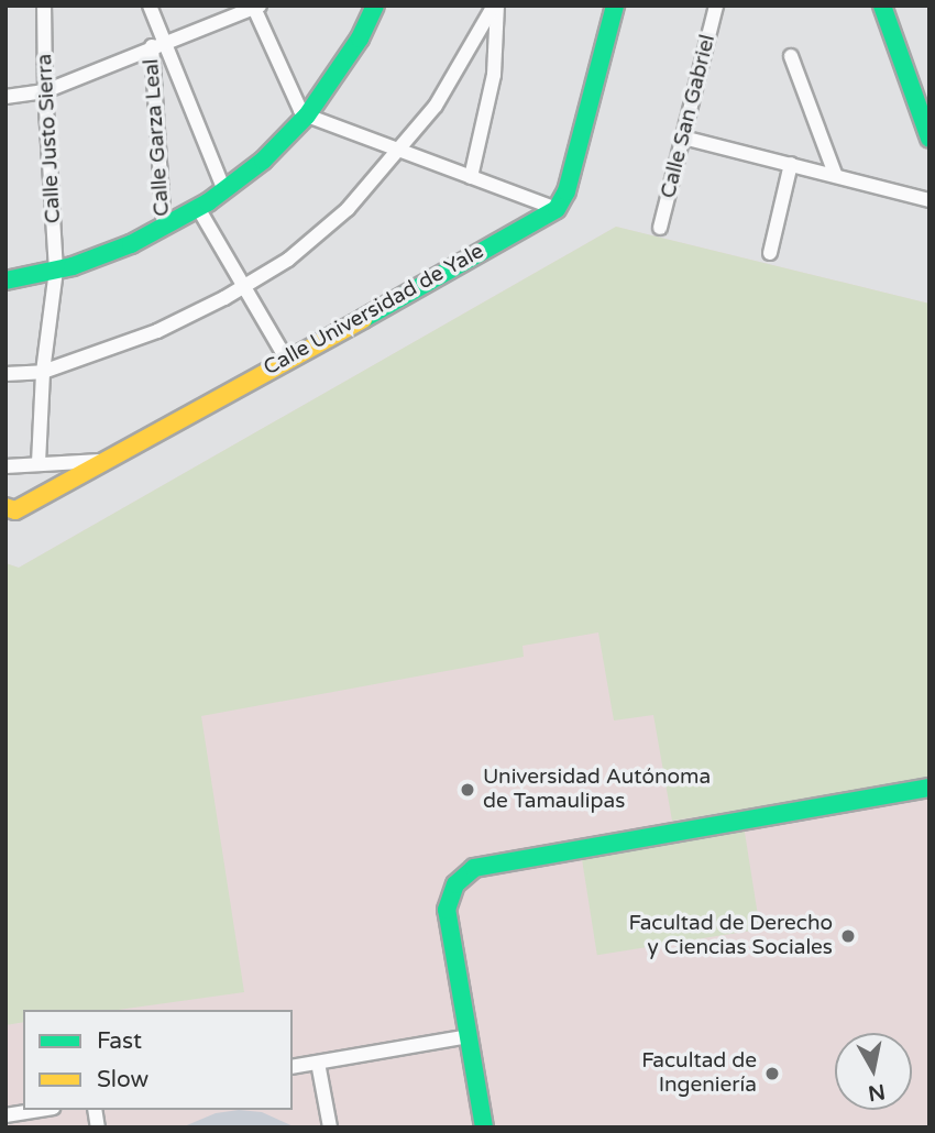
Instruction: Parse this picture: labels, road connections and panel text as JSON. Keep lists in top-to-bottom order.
{
  "streets": {
    "street": [
      "Calle San Gabriel",
      "Calle Garza Leal",
      "Calle Justo Sierra",
      "Calle Universidad de Yale"
    ]
  },
  "places": ["Universidad Autónoma de Tamaulipas", "Facultad de Derecho y Ciencias Sociales", "Facultad de Ingeniería"],
  "legend": ["Fast", "Slow"],
  "north": "bottom"
}
